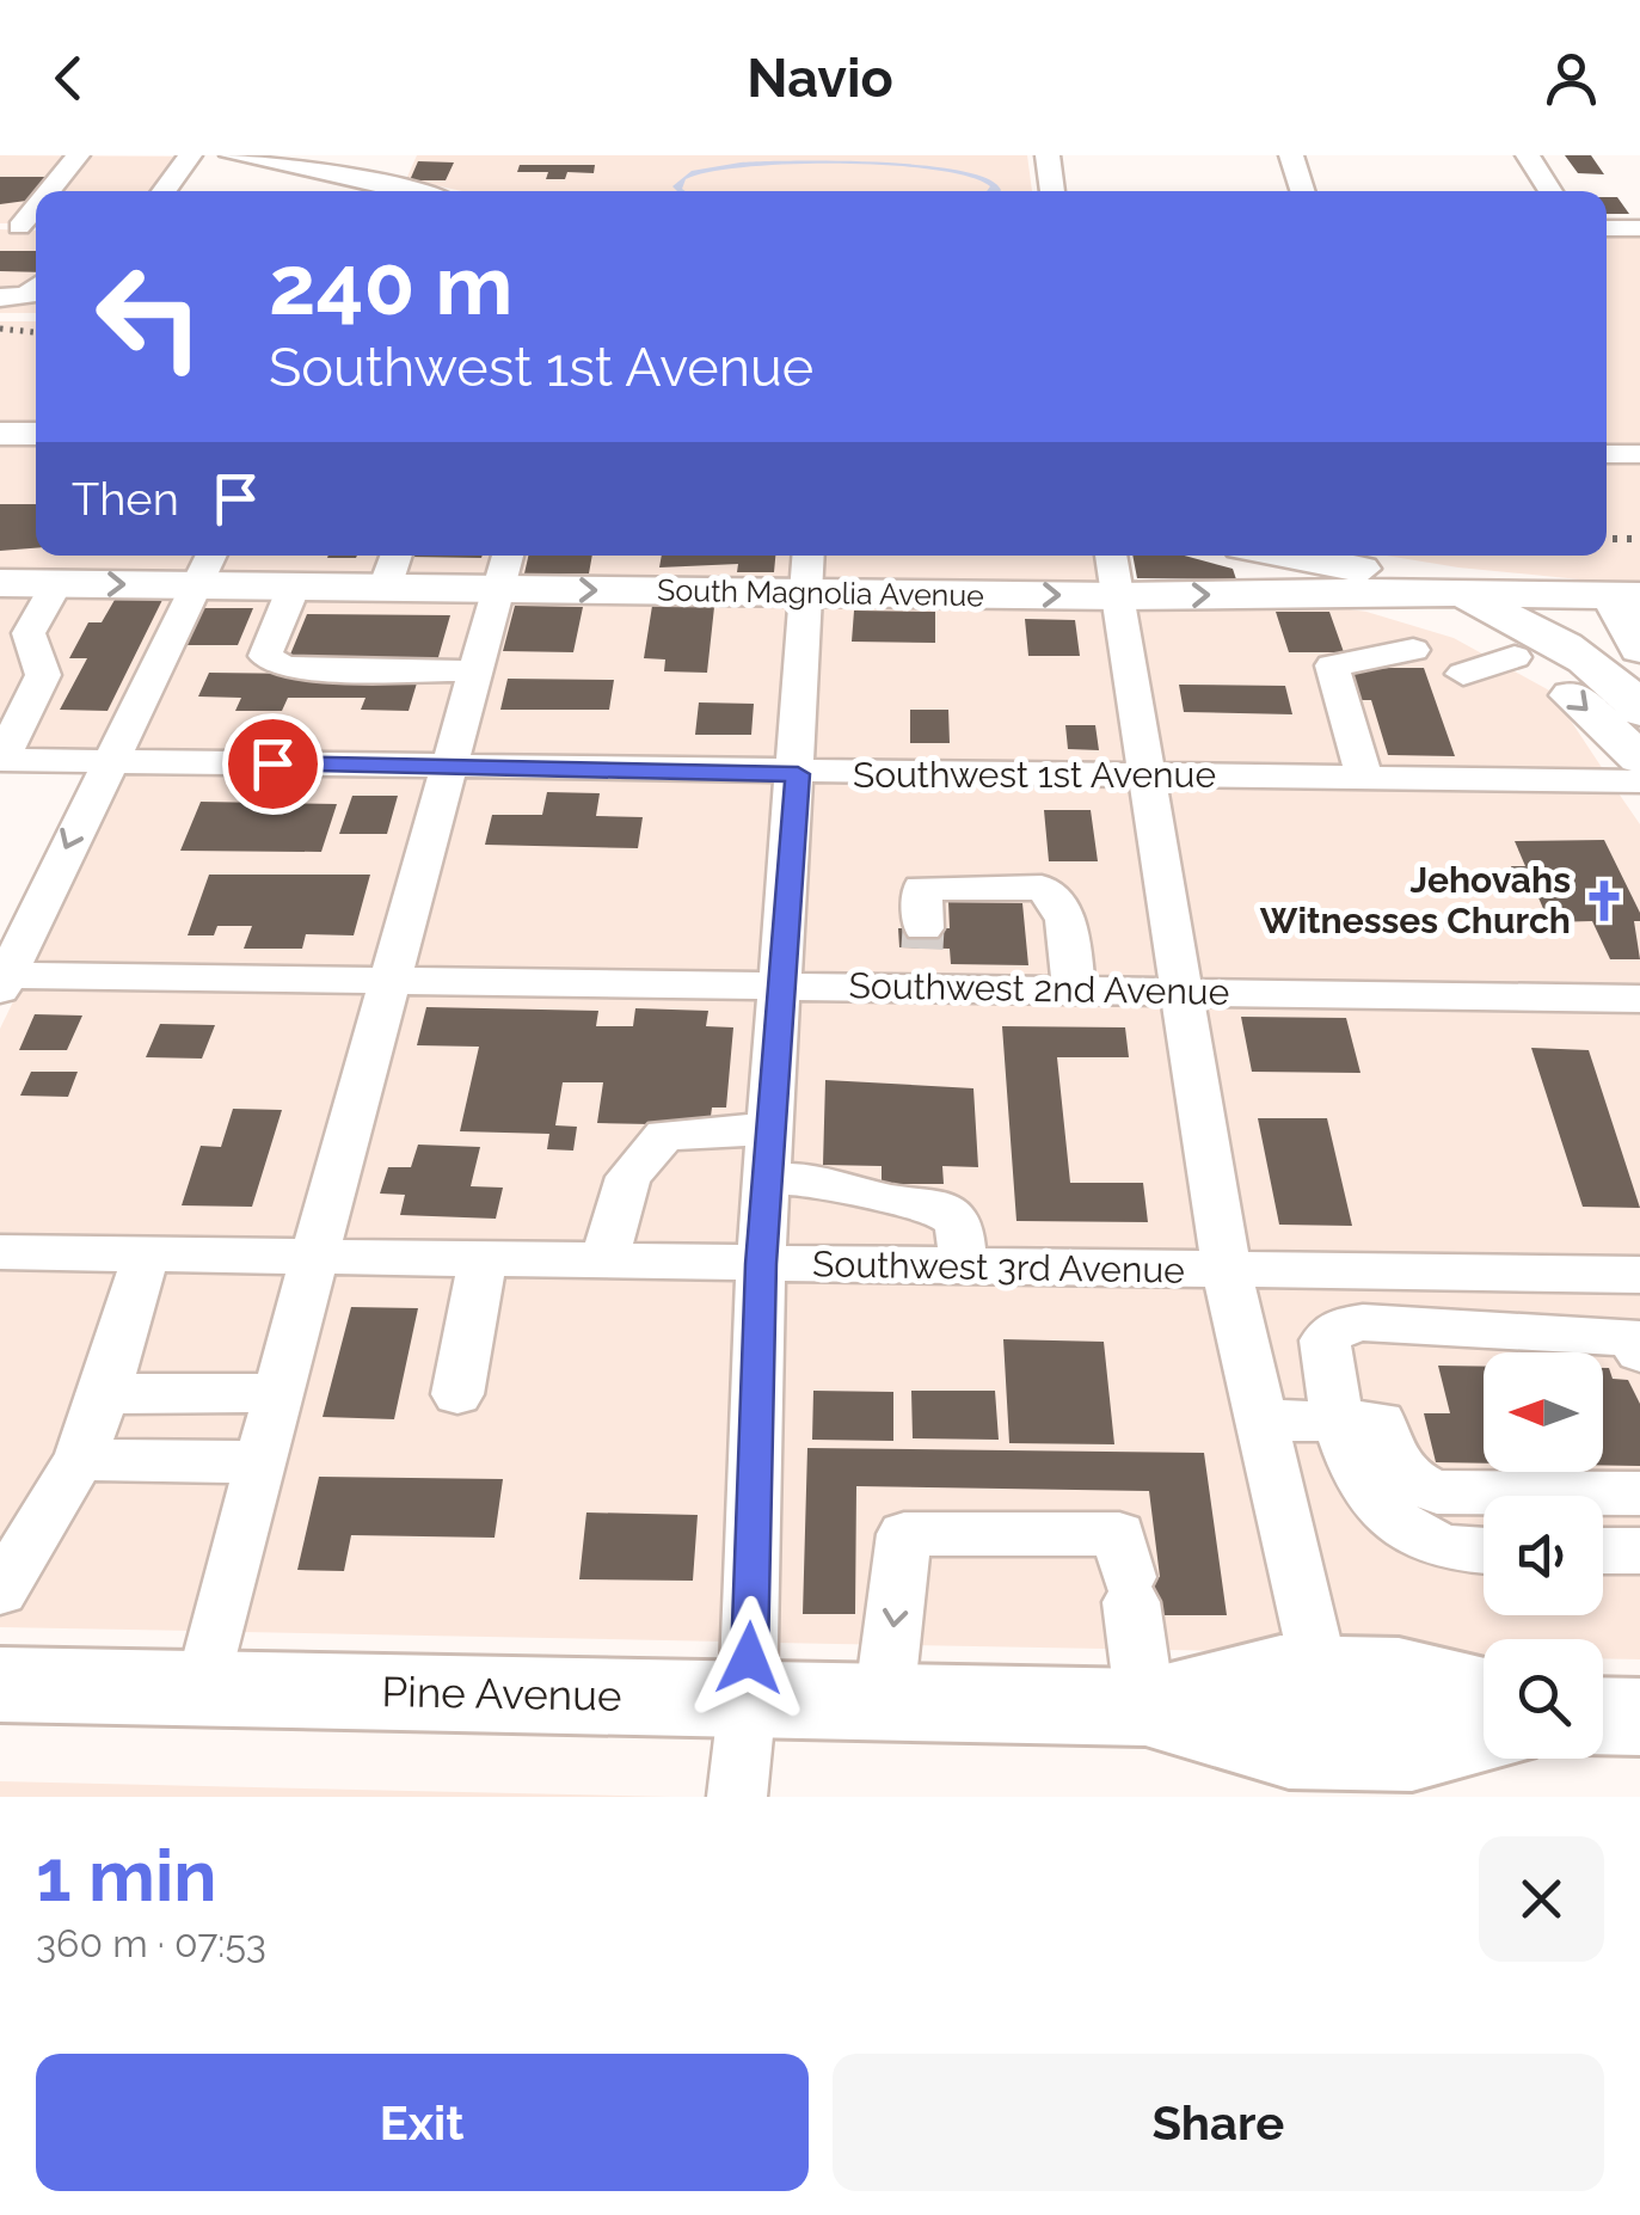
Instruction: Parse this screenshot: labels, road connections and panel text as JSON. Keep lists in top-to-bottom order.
{
  "streets": {
    "highway": ["Pine Avenue"],
    "main road": ["South Magnolia Avenue"],
    "street": ["Southwest 1st Avenue", "Southwest 2nd Avenue", "Southwest 3rd Avenue"]
  },
  "one_way": ["South Magnolia Avenue"],
  "places": {
    "church": ["Jehovahs Witnesses Church"]
  },
  "north": "left",
  "page": {
    "header": "Navio",
    "turn": ["240 m", "Southwest 1st Avenue"],
    "then": "Then",
    "heading": ["1 min", "360 m · 07:53"],
    "buttons": ["Exit", "Share"]
  }
}
